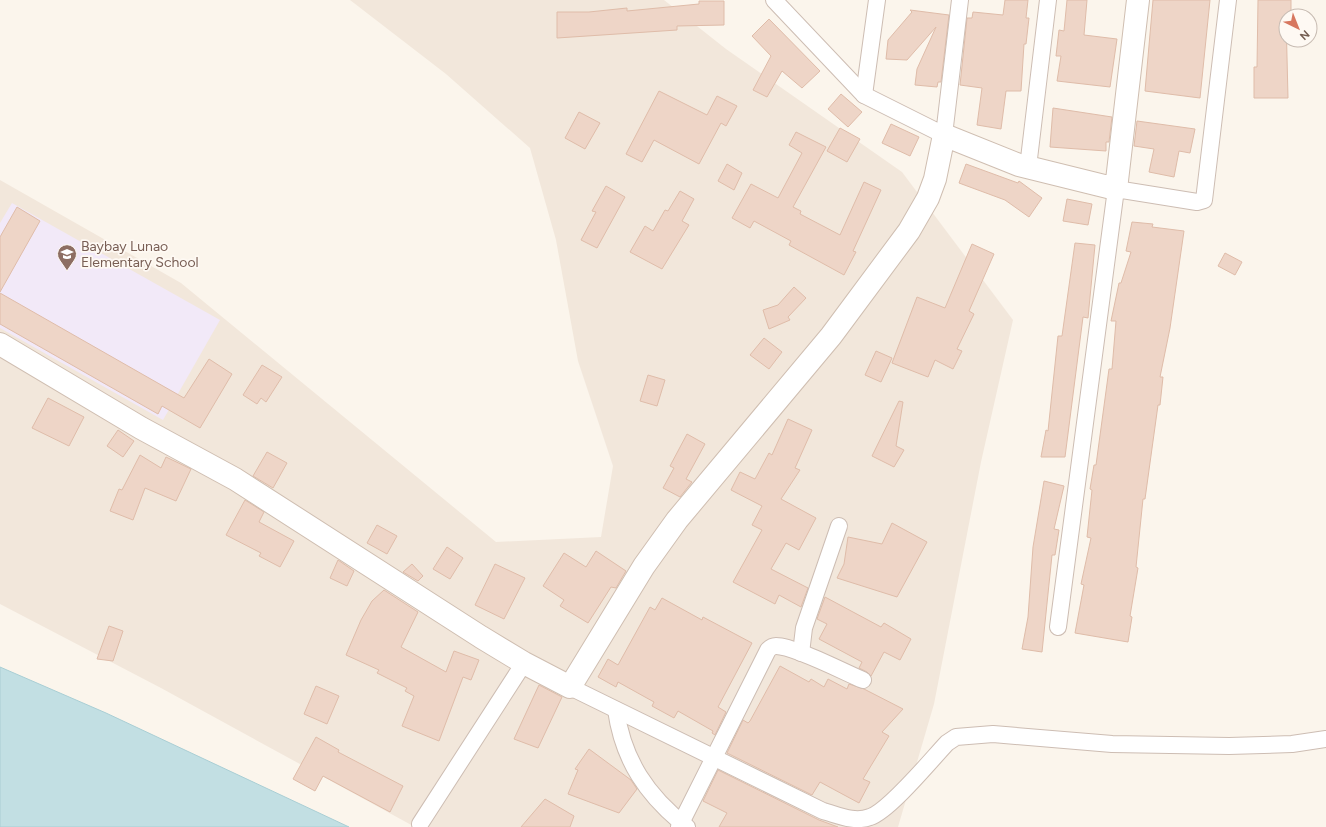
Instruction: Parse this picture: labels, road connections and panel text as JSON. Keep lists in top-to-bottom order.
{
  "places": {
    "school or university": ["Baybay Lunao Elementary School"]
  },
  "north": "bottom right"
}
